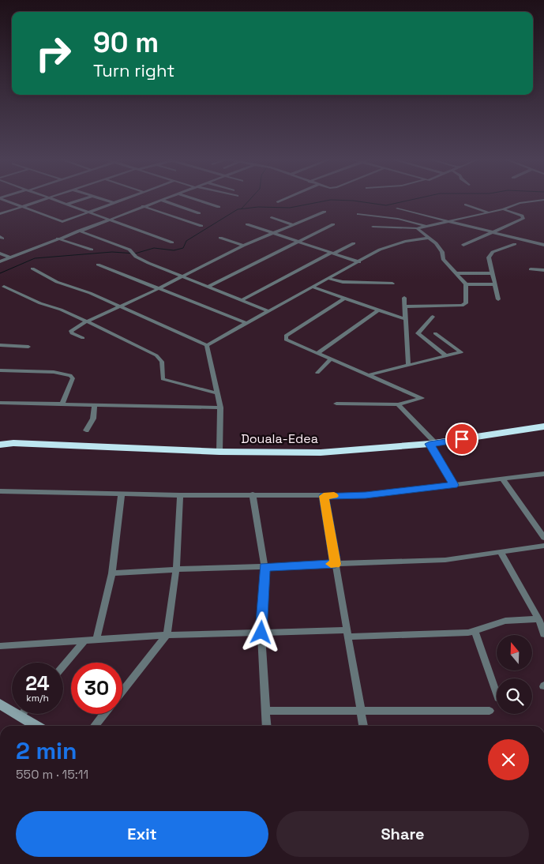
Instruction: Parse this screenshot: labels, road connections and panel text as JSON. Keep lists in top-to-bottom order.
{
  "streets": {
    "highway": ["Douala-Edea"]
  },
  "north": "top",
  "page": {
    "turn": ["90 m", "Turn right"],
    "speed": "24 km/h",
    "limit": "30",
    "heading": ["2 min", "550 m · 15:11"],
    "buttons": ["Exit", "Share"]
  }
}
